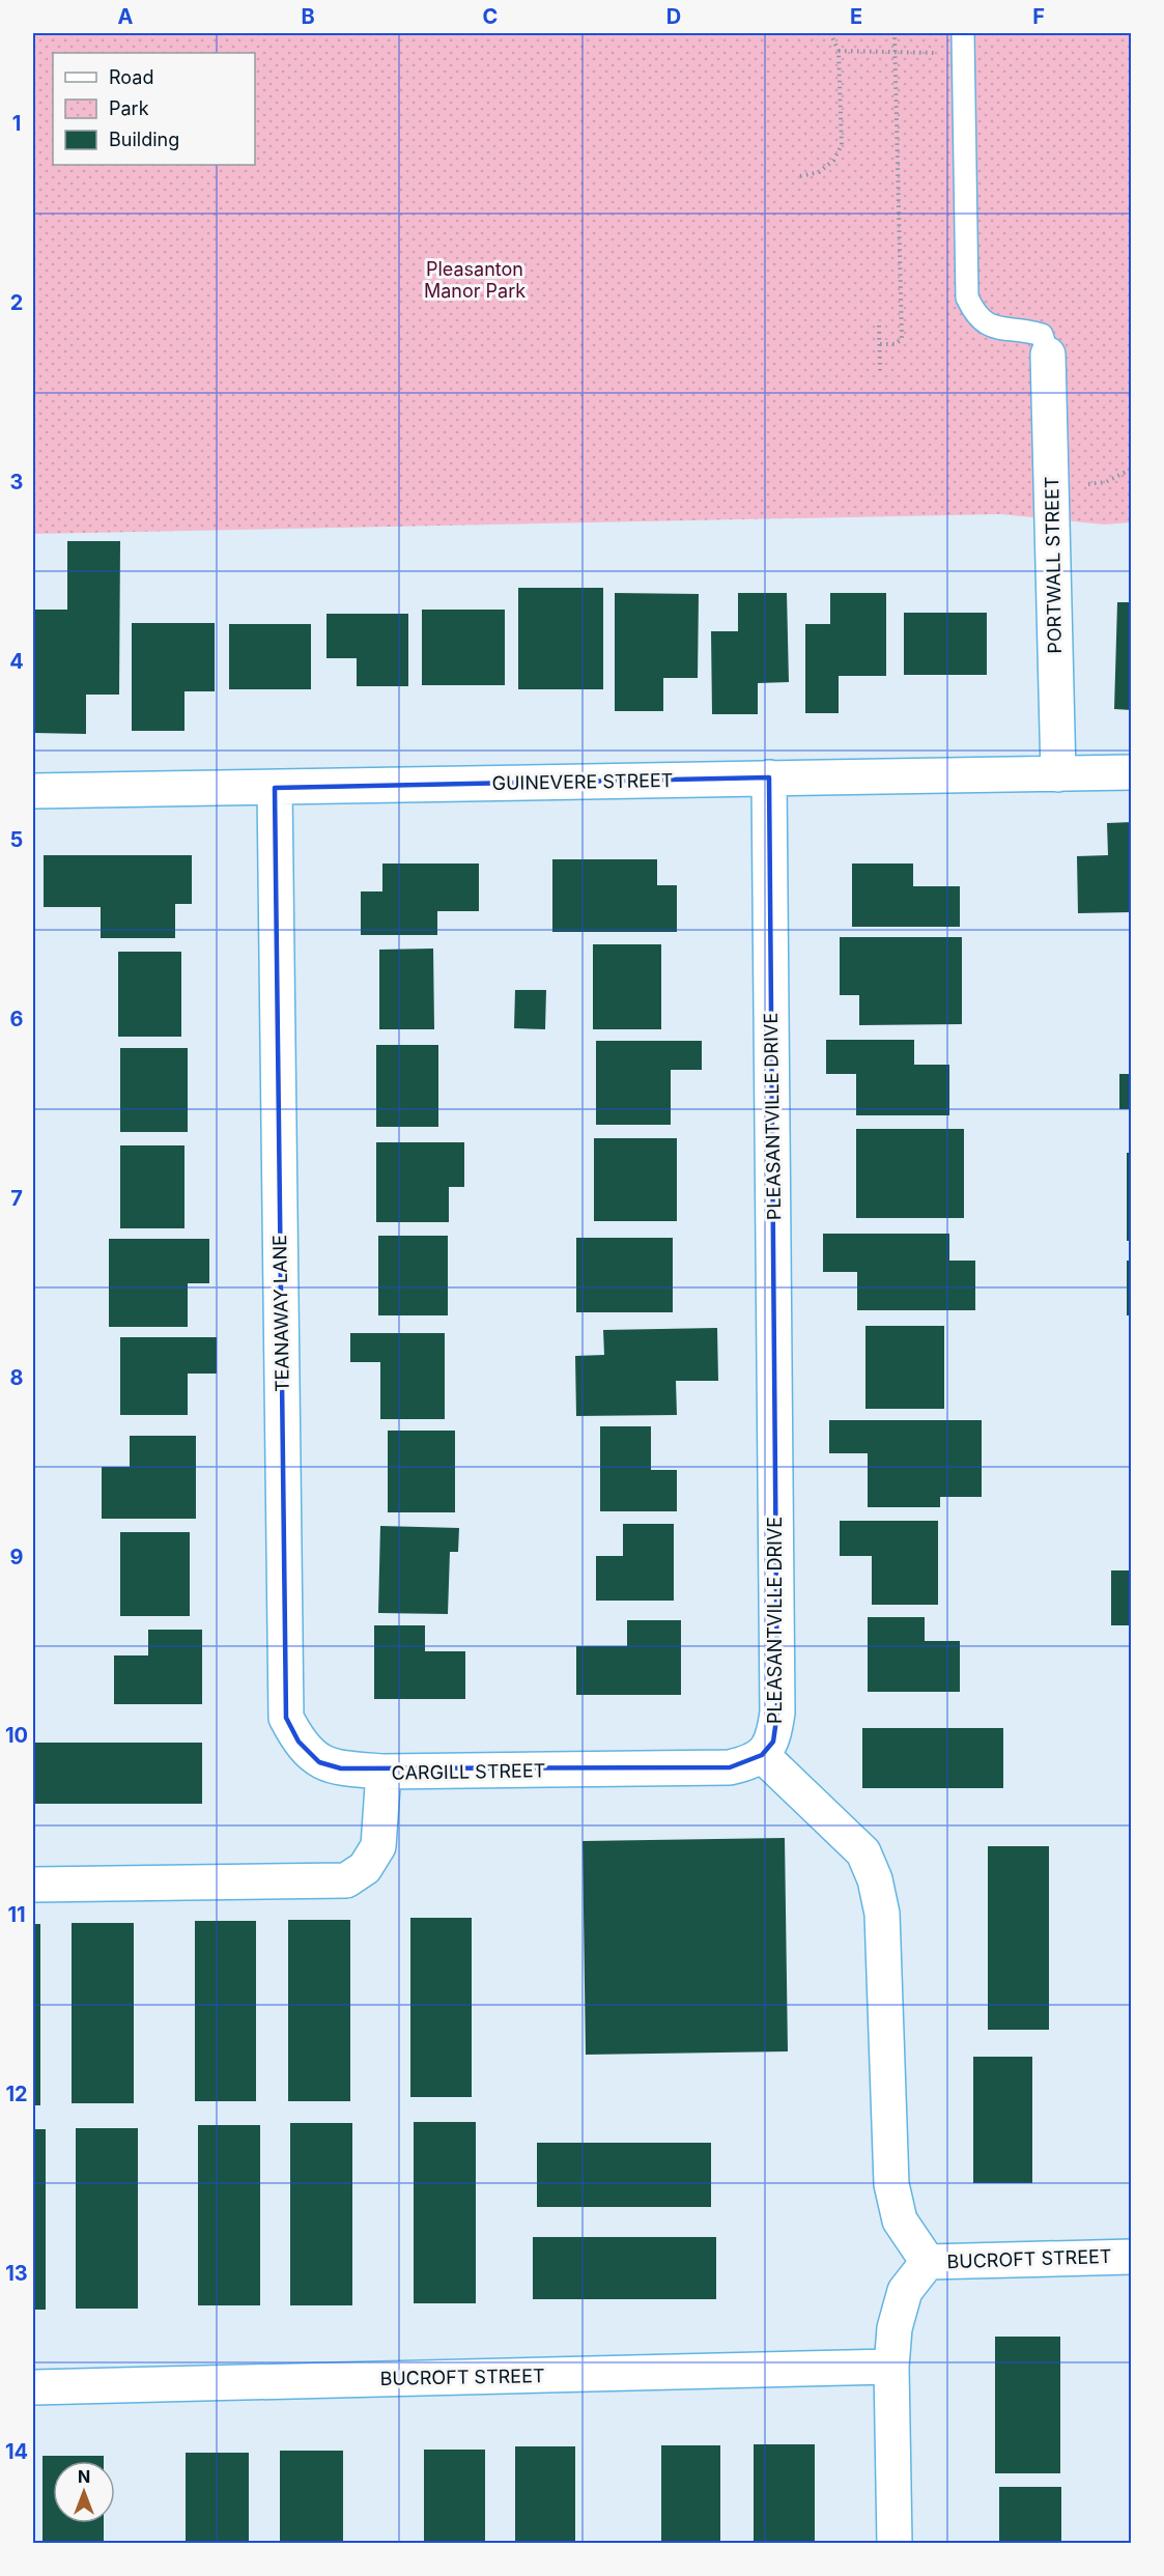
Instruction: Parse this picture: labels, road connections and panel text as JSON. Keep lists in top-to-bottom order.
{
  "streets": {
    "street": [
      "PORTWALL STREET",
      "GUINEVERE STREET",
      "PLEASANTVILLE DRIVE",
      "TEANAWAY LANE",
      "CARGILL STREET",
      "BUCROFT STREET"
    ]
  },
  "crossings": [
    ["PORTWALL STREET", "GUINEVERE STREET"],
    ["GUINEVERE STREET", "PLEASANTVILLE DRIVE"],
    ["GUINEVERE STREET", "TEANAWAY LANE"],
    ["PLEASANTVILLE DRIVE", "CARGILL STREET"],
    ["TEANAWAY LANE", "CARGILL STREET"]
  ],
  "parks": ["Pleasanton Manor Park"],
  "legend": ["Road", "Park", "Building"],
  "north": "top",
  "grid": {
    "columns": [
      "A",
      "B",
      "C",
      "D",
      "E",
      "F"
    ],
    "rows": [
      "1",
      "2",
      "3",
      "4",
      "5",
      "6",
      "7",
      "8",
      "9",
      "10",
      "11",
      "12",
      "13",
      "14"
    ]
  }
}
